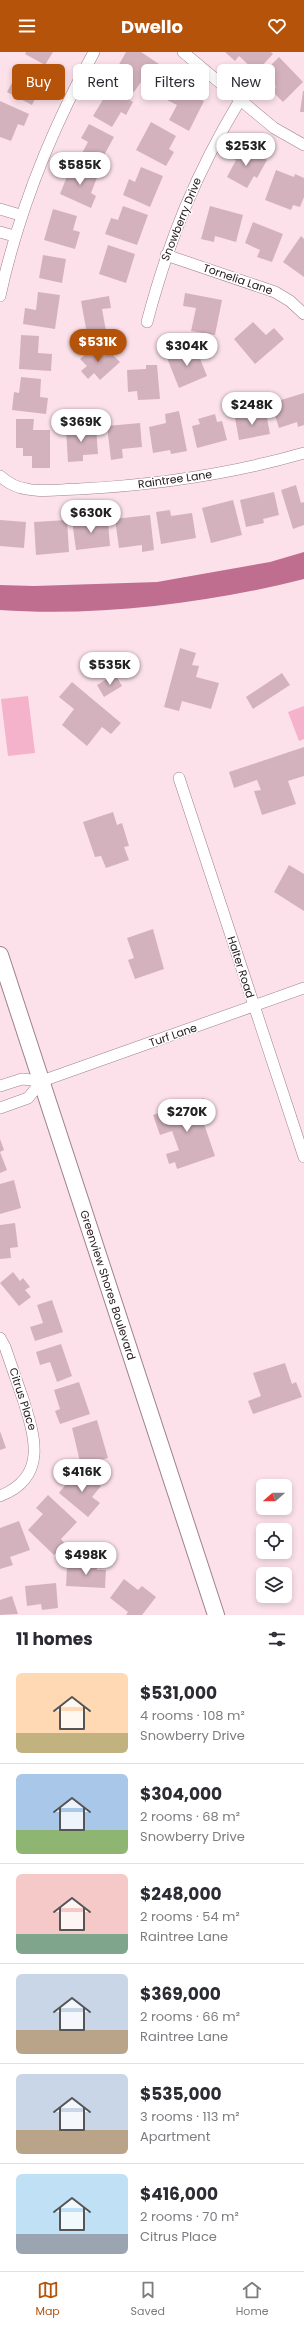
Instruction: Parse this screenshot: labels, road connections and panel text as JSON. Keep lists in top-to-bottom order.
{
  "streets": {
    "street": [
      "Snowberry Drive",
      "Tornelia Lane",
      "Raintree Lane",
      "Halter Road",
      "Turf Lane",
      "Greenview Shores Boulevard",
      "Citrus Place"
    ]
  },
  "crossings": [
    ["Snowberry Drive", "Tornelia Lane"],
    ["Halter Road", "Turf Lane"],
    ["Turf Lane", "Greenview Shores Boulevard"]
  ],
  "north": "left",
  "page": {
    "header": "Dwello",
    "chip": [
      "Buy",
      "Rent",
      "Filters",
      "New"
    ],
    "price": [
      "$253K",
      "$585K",
      "$531K",
      "$304K",
      "$248K",
      "$369K",
      "$630K",
      "$535K",
      "$270K",
      "$416K",
      "$498K"
    ],
    "heading": "11 homes",
    "list": [
      {
        "name": "$531,000",
        "note": "4 rooms · 108 m² · Snowberry Drive"
      },
      {
        "name": "$304,000",
        "note": "2 rooms · 68 m² · Snowberry Drive"
      },
      {
        "name": "$248,000",
        "note": "2 rooms · 54 m² · Raintree Lane"
      },
      {
        "name": "$369,000",
        "note": "2 rooms · 66 m² · Raintree Lane"
      },
      {
        "name": "$535,000",
        "note": "3 rooms · 113 m² · Apartment"
      },
      {
        "name": "$416,000",
        "note": "2 rooms · 70 m² · Citrus Place"
      }
    ],
    "tabs": ["Map", "Saved", "Home"]
  }
}
